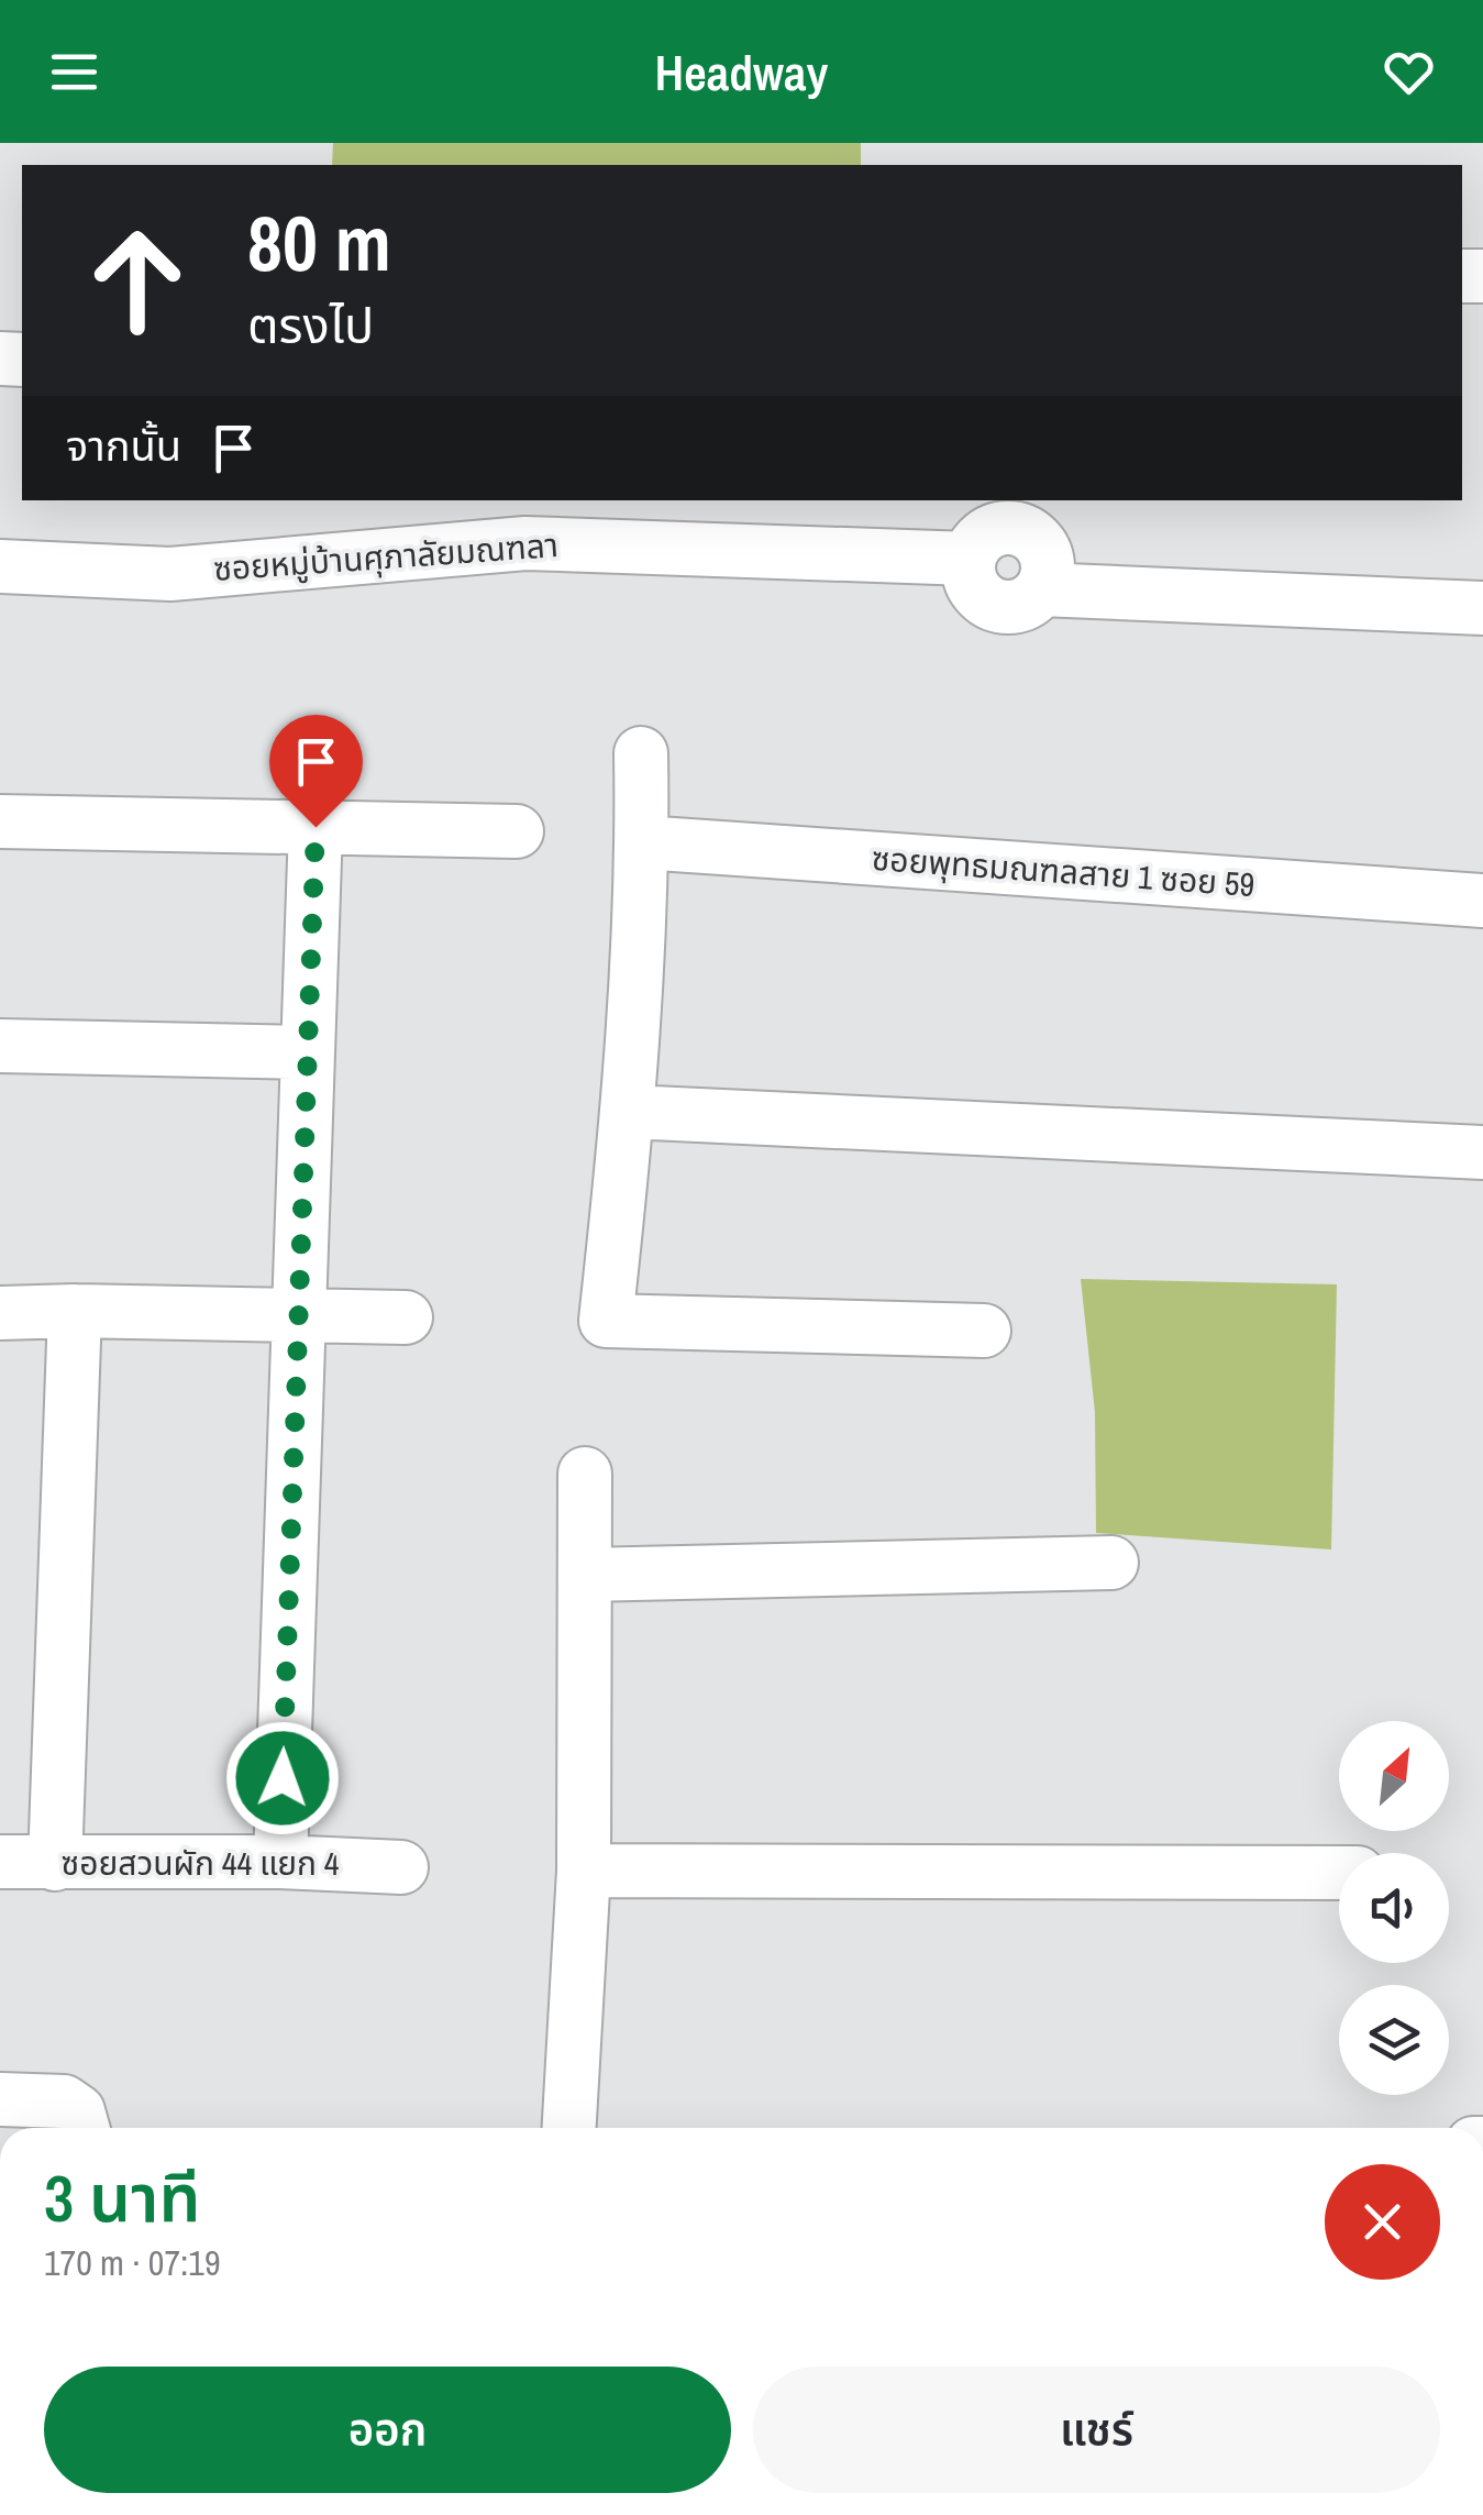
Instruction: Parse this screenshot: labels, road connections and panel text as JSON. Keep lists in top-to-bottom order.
{
  "streets": {
    "street": ["ซอยหมู่บ้านศุภาลัยมณฑลา", "ซอยพุทธมณฑลสาย 1 ซอย 59", "ซอยสวนผัก 44 แยก 4"]
  },
  "north": "top right",
  "page": {
    "header": "Headway",
    "turn": ["80 m", "ตรงไป"],
    "then": "จากนั้น",
    "heading": ["3 นาที", "170 m · 07:19"],
    "buttons": ["ออก", "แชร์"]
  }
}
